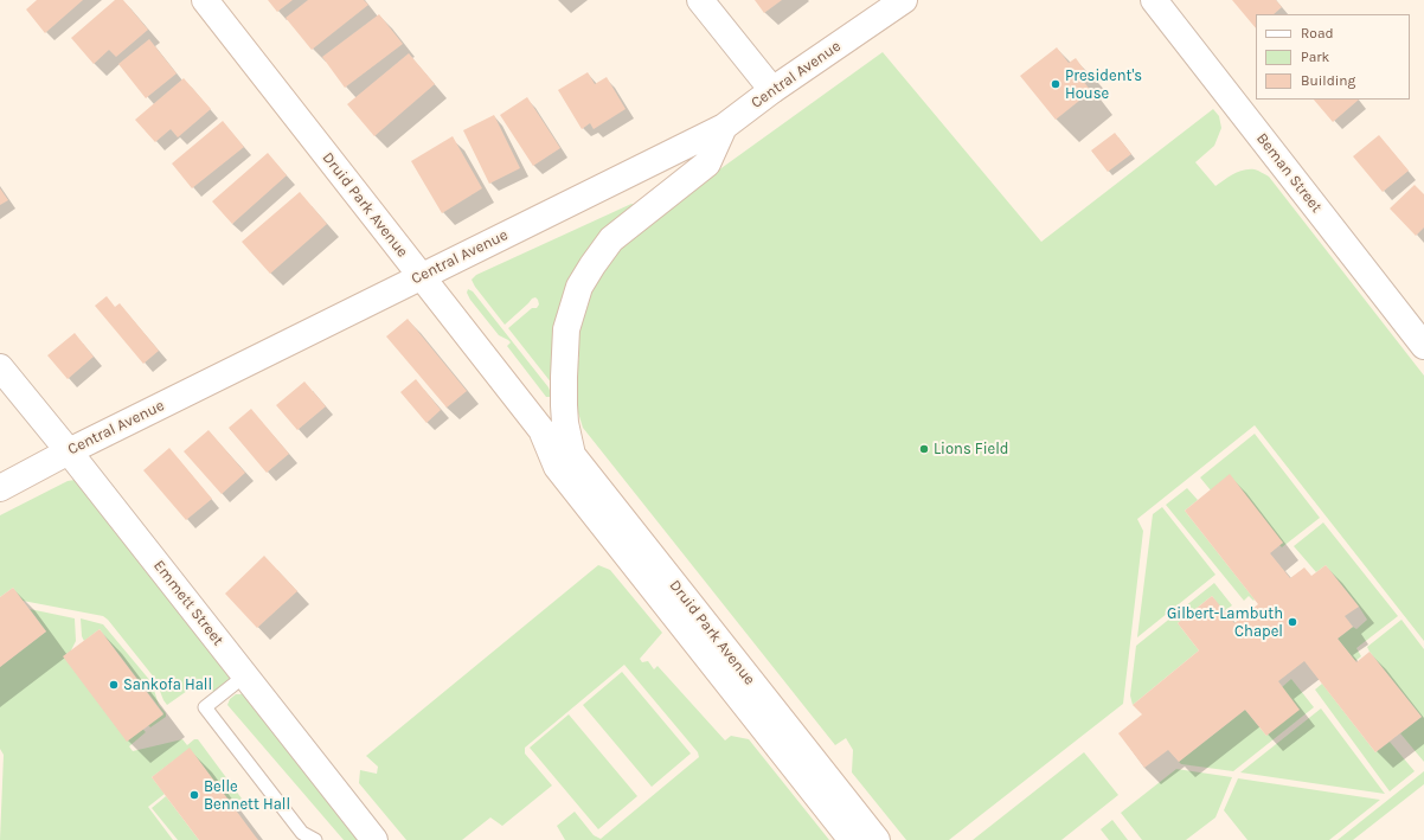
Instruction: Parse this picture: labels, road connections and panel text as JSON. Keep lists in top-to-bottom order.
{
  "streets": {
    "street": [
      "Central Avenue",
      "Beman Street",
      "Druid Park Avenue",
      "Emmett Street"
    ]
  },
  "crossings": [
    ["Central Avenue", "Druid Park Avenue"],
    ["Central Avenue", "Emmett Street"]
  ],
  "places": [
    "President's House",
    "Lions Field",
    "Gilbert-Lambuth Chapel",
    "Sankofa Hall",
    "Belle Bennett Hall"
  ],
  "legend": ["Road", "Park", "Building"]
}
